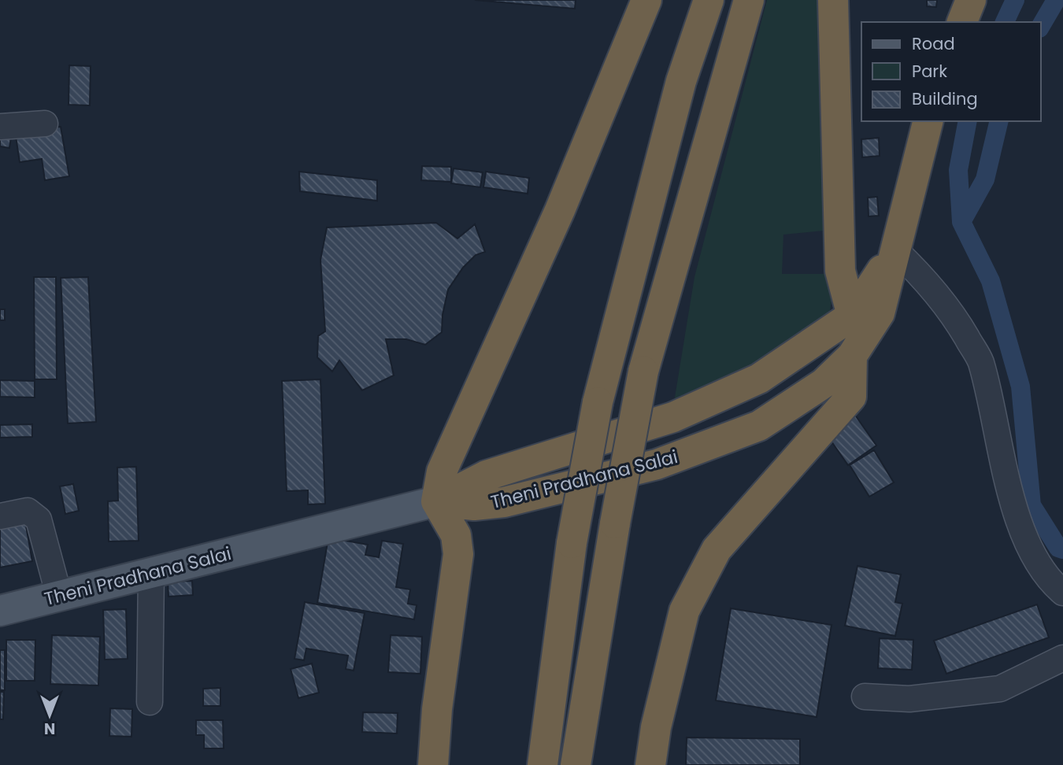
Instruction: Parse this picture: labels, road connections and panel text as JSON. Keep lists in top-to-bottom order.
{
  "streets": {
    "highway": ["Theni Pradhana Salai"]
  },
  "legend": ["Road", "Park", "Building"],
  "north": "bottom"
}
